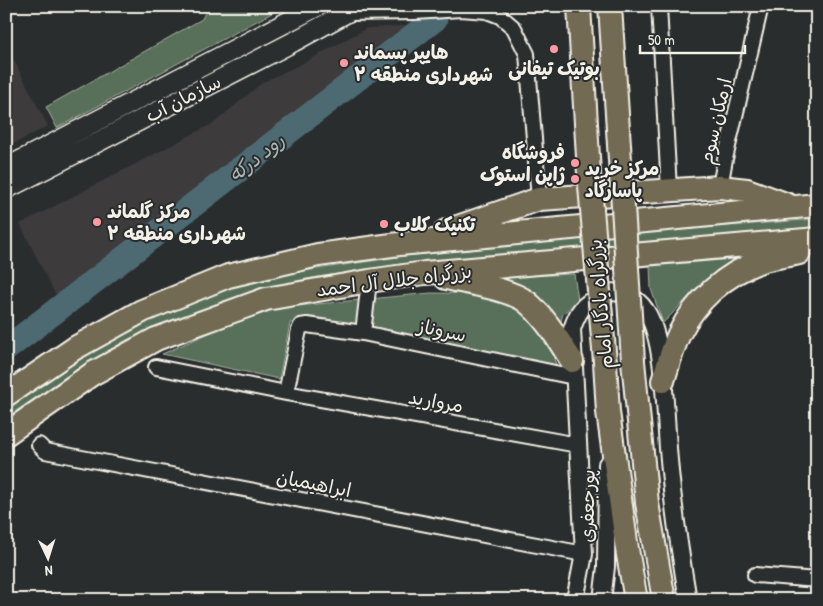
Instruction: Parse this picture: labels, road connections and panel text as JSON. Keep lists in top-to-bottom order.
{
  "streets": {
    "highway": ["بزرگراه جلال آل احمد", "بزرگراه یادگار امام"],
    "main road": ["سازمان آب"],
    "street": [
      "ارمکان سوم",
      "سروناز",
      "مروارید",
      "ابراهیمیان",
      "پورجعفری"
    ]
  },
  "crossings": [
    ["بزرگراه یادگار امام", "پورجعفری"],
    ["سروناز", "مروارید"]
  ],
  "water": ["رود درکه"],
  "places": [
    "بوتیک تیفانی",
    "هایپر پسماند شهرداری منطقه ۲",
    "فروشگاه ژاپن استوک",
    "مرکز خرید پاسارگاد",
    "مرکز گلماند شهرداری منطقه ۲",
    "تکنیک کلاب"
  ],
  "scale_bar": "50 m",
  "north": "bottom"
}
